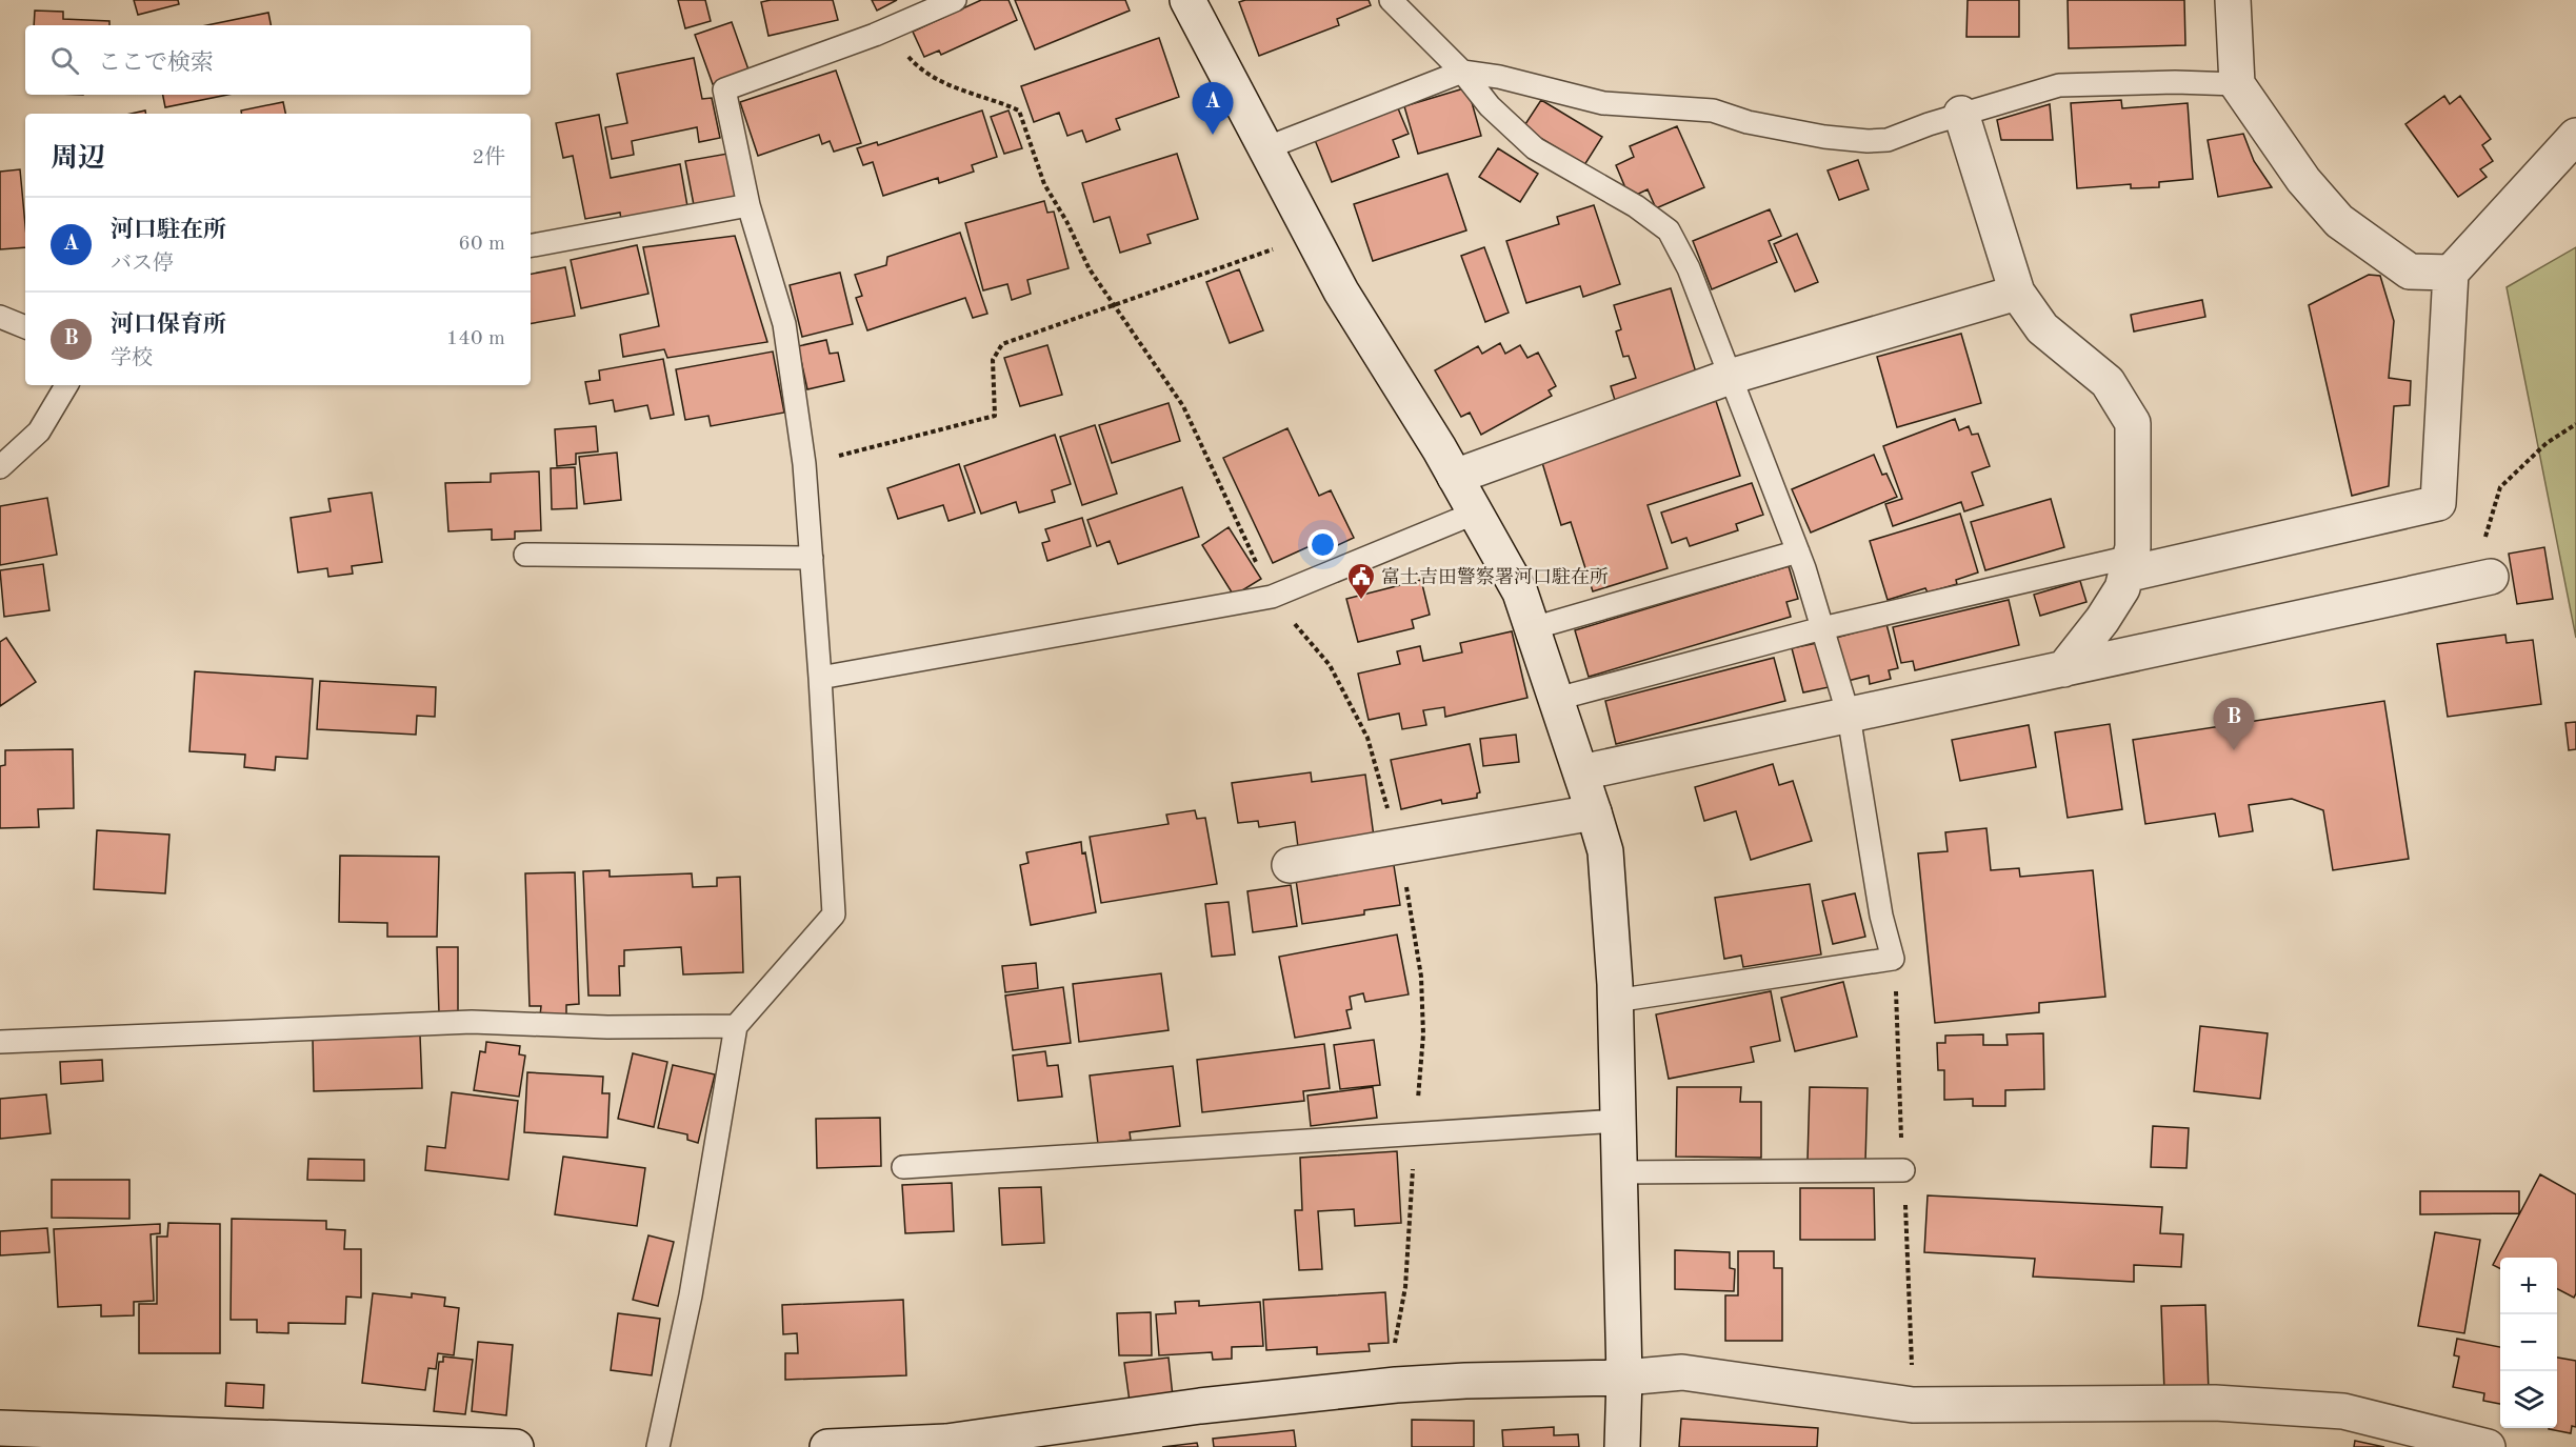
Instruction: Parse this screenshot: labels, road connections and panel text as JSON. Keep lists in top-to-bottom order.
{
  "places": {
    "public building": ["富士吉田警察署河口駐在所"]
  },
  "page": {
    "search": "ここで検索",
    "pins": ["A", "B"],
    "heading": ["周辺", "2件"],
    "list": [
      {
        "mark": "A",
        "name": "河口駐在所",
        "note": "バス停",
        "value": "60 m"
      },
      {
        "mark": "B",
        "name": "河口保育所",
        "note": "学校",
        "value": "140 m"
      }
    ],
    "map_buttons": ["+", "−"]
  }
}
